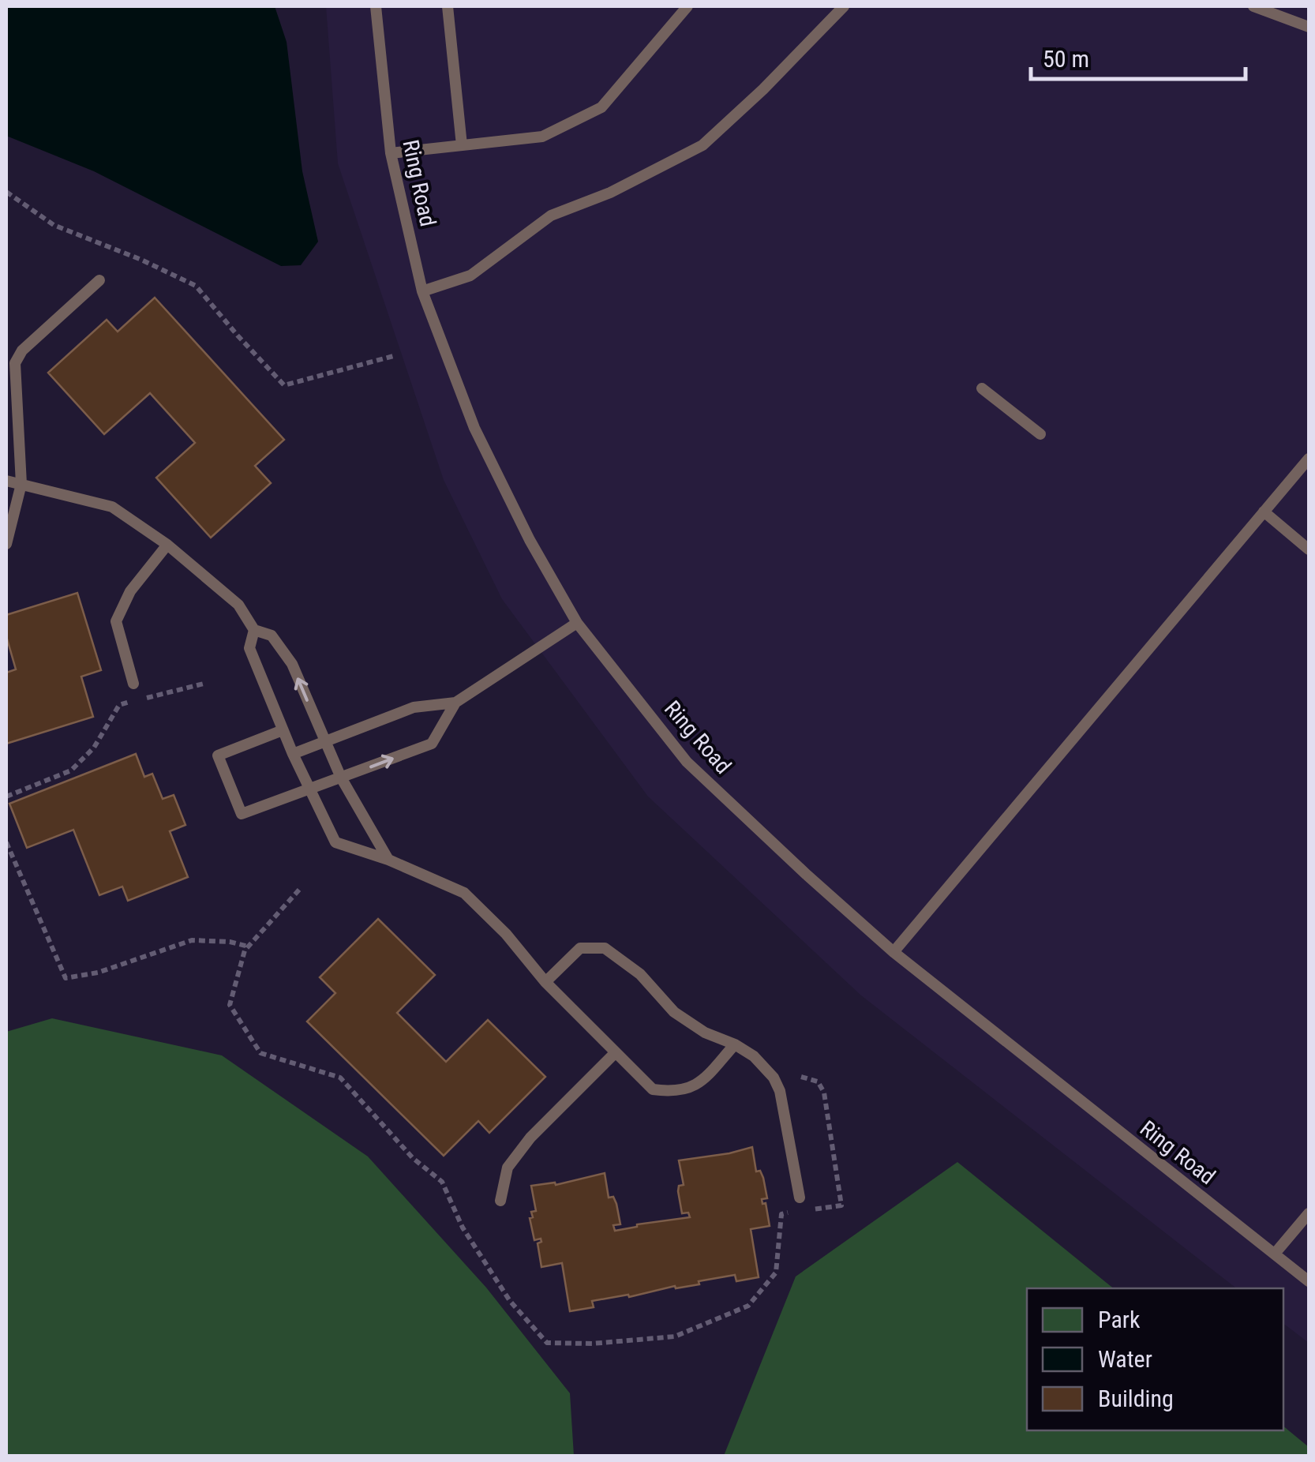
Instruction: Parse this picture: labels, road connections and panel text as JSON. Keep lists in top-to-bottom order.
{
  "streets": {
    "lane": ["Ring Road"]
  },
  "legend": ["Park", "Water", "Building"],
  "scale_bar": "50 m"
}
